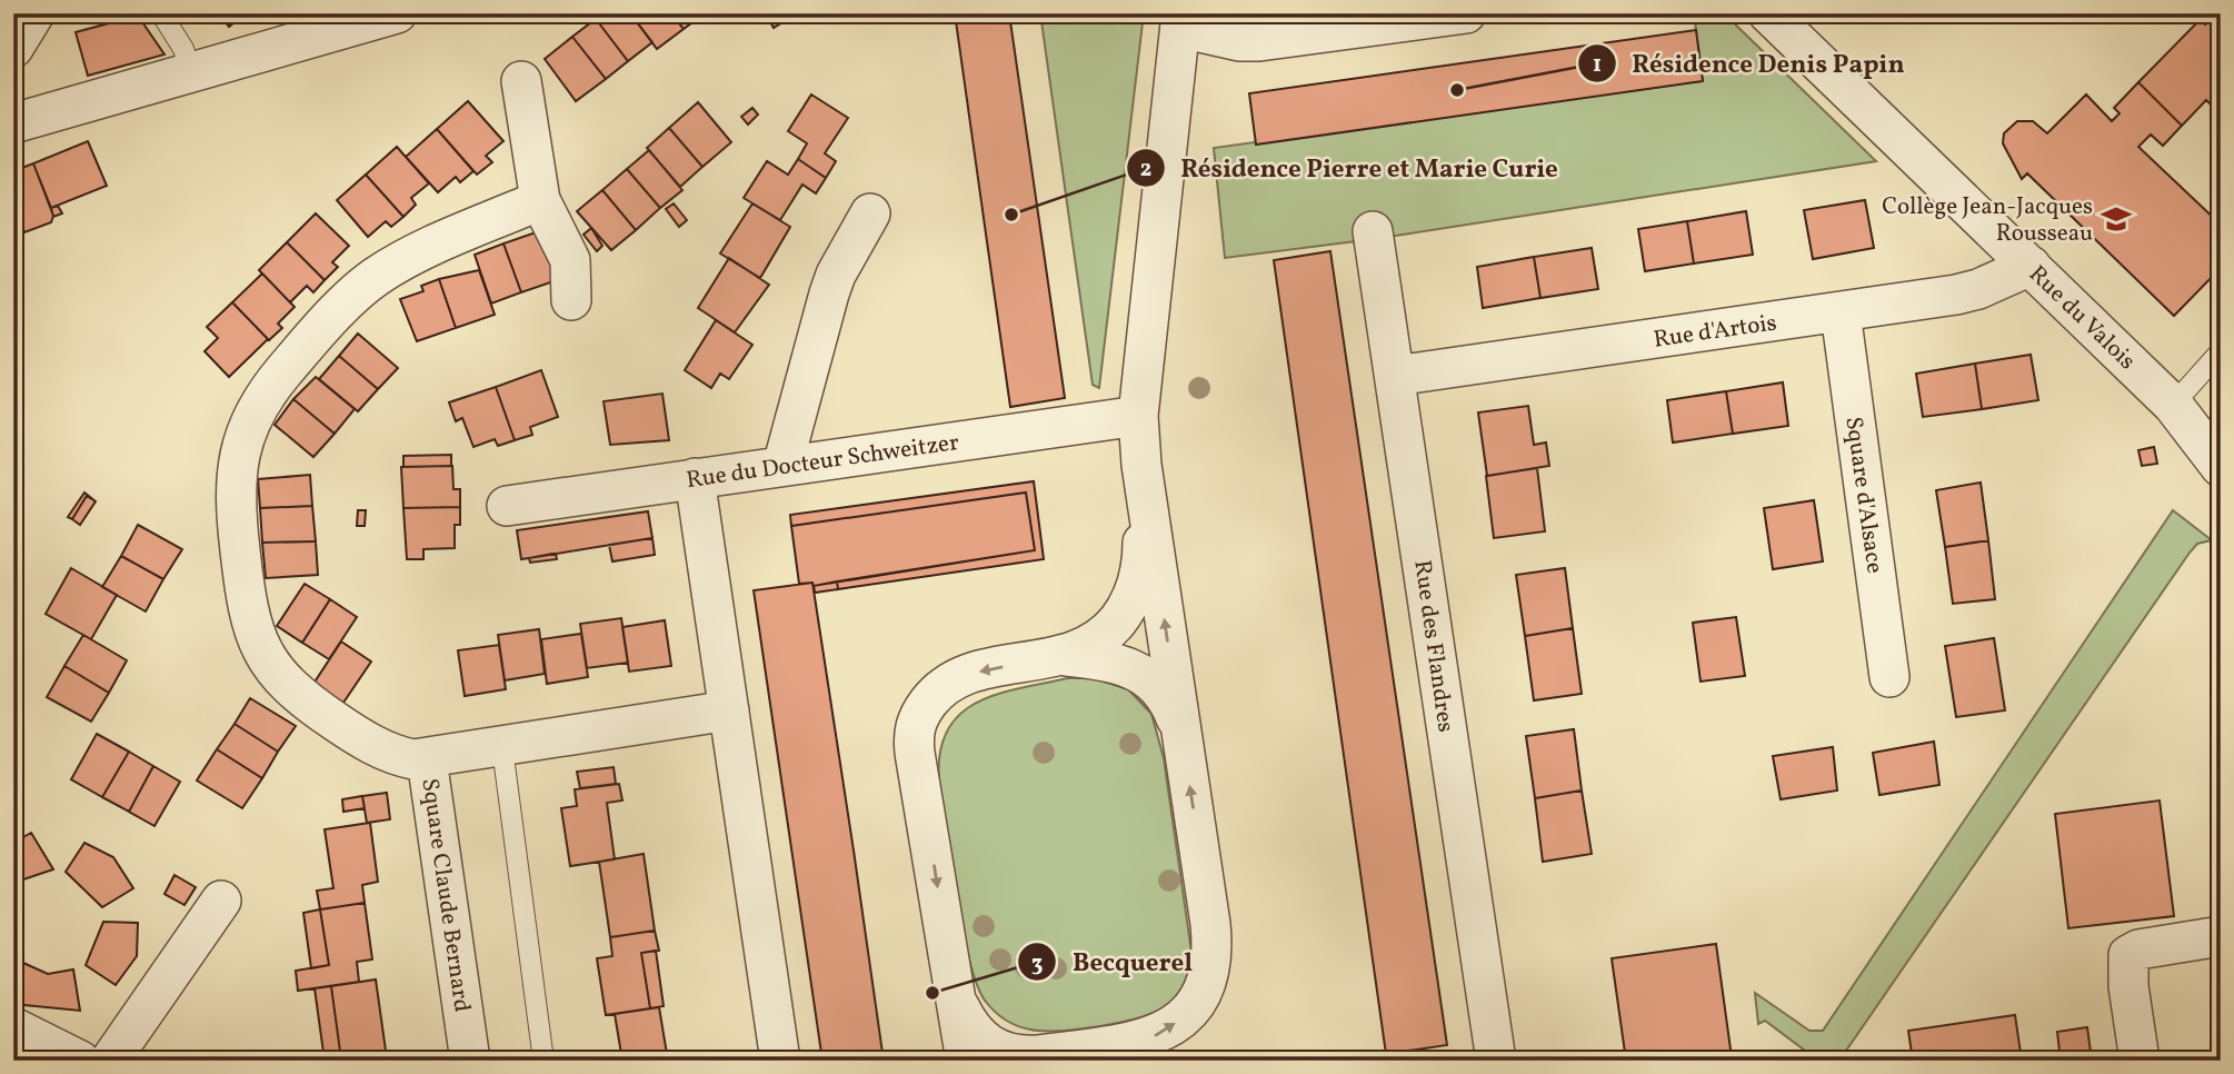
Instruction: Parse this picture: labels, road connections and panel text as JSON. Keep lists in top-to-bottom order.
{
  "streets": {
    "street": [
      "Rue du Valois",
      "Rue d'Artois",
      "Rue du Docteur Schweitzer",
      "Square d'Alsace",
      "Rue des Flandres",
      "Square Claude Bernard"
    ]
  },
  "crossings": [
    ["Rue du Valois", "Rue d'Artois"],
    ["Rue d'Artois", "Square d'Alsace"],
    ["Rue d'Artois", "Rue des Flandres"]
  ],
  "places": {
    "other": ["Résidence Denis Papin", "Résidence Pierre et Marie Curie", "Becquerel"],
    "school or university": ["Collège Jean-Jacques Rousseau"]
  }
}
